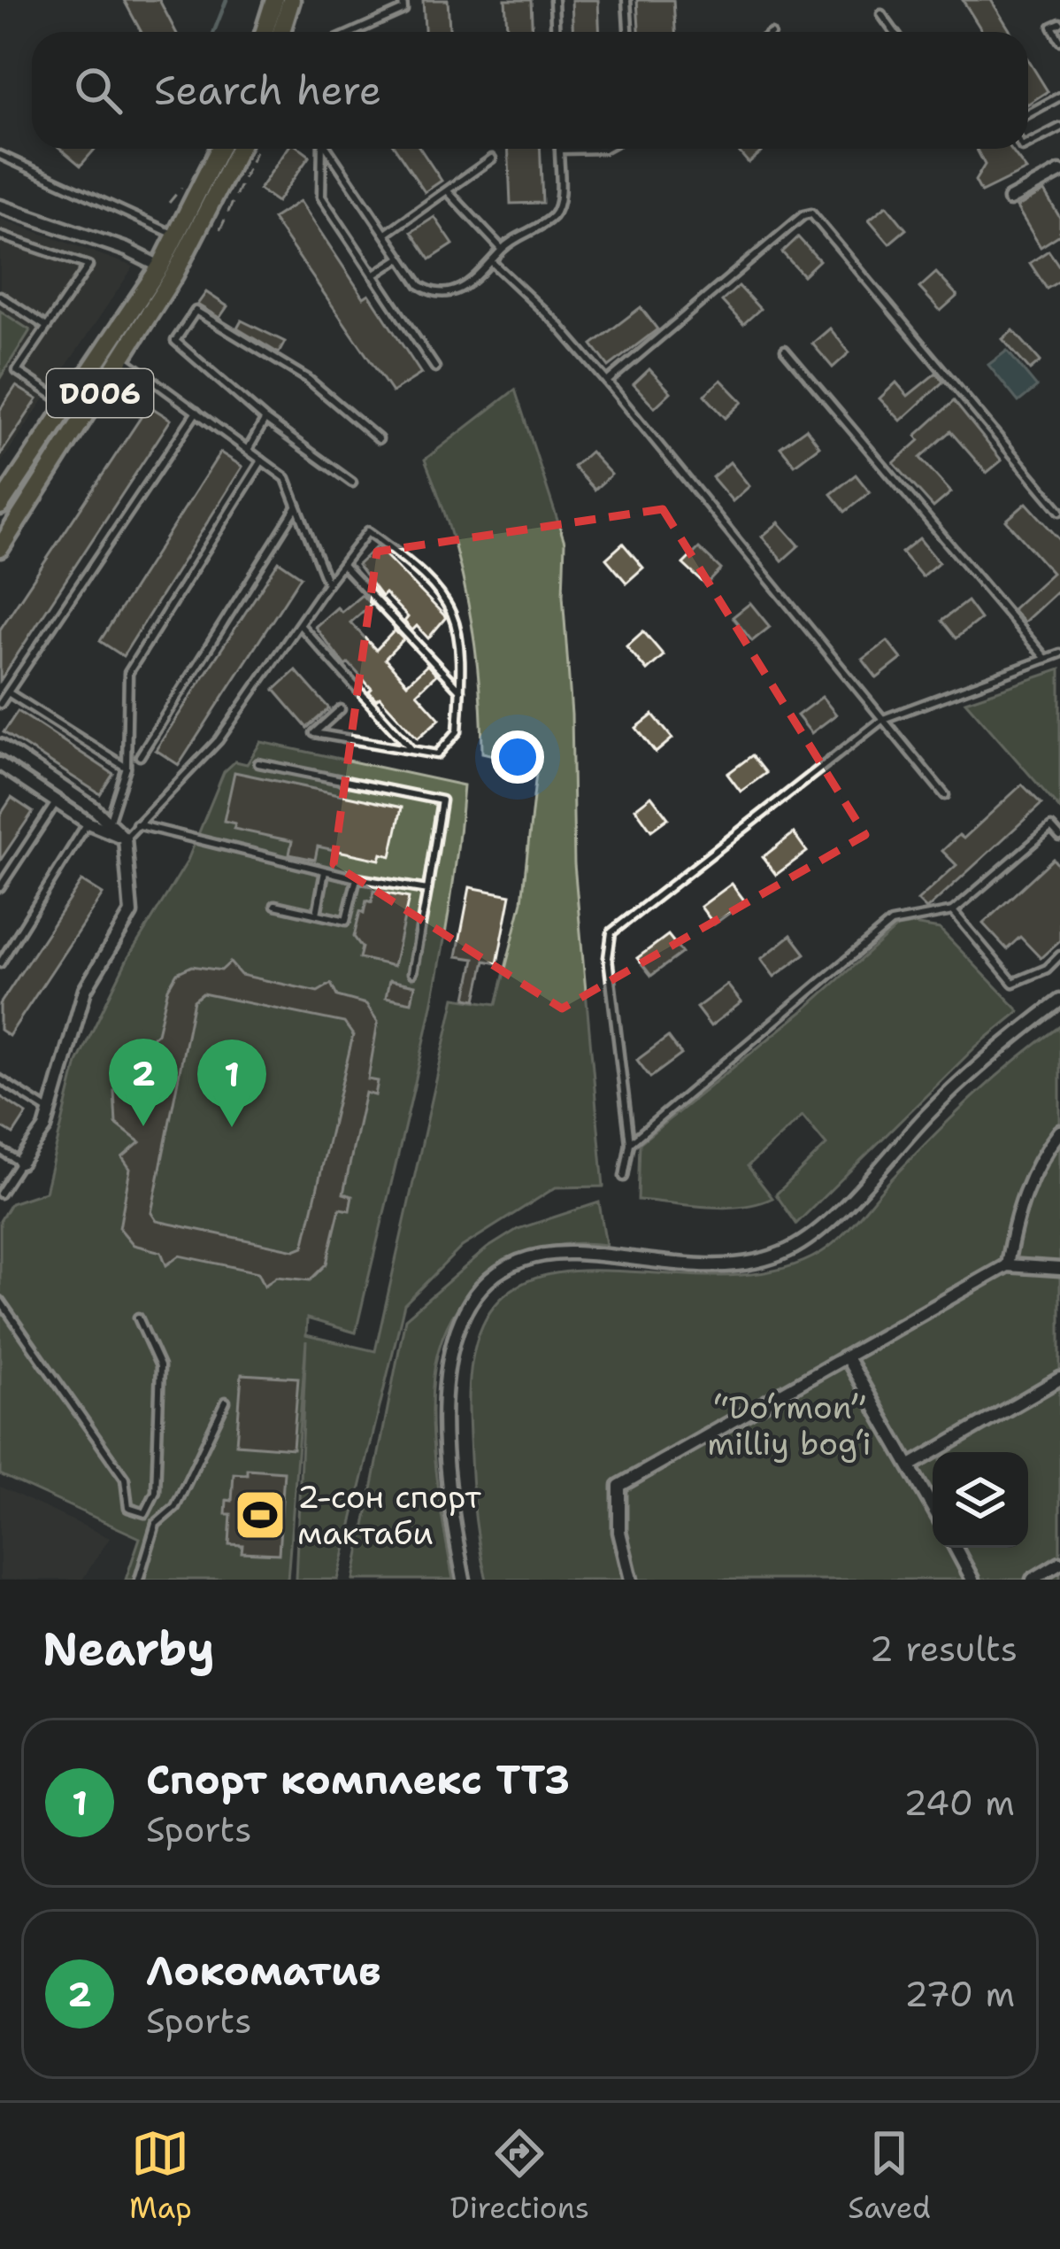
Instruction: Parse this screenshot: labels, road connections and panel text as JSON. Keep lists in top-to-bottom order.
{
  "streets": {
    "main road": ["D006"]
  },
  "parks": ["“Do‘rmon” milliy bog‘i"],
  "places": {
    "sports": ["2-сон спорт мактаби"]
  },
  "page": {
    "search": "Search here",
    "pins": ["2", "1"],
    "heading": ["Nearby", "2 results"],
    "list": [
      {
        "mark": "1",
        "name": "Спорт комплекс ТТЗ",
        "note": "Sports",
        "value": "240 m"
      },
      {
        "mark": "2",
        "name": "Локоматив",
        "note": "Sports",
        "value": "270 m"
      }
    ],
    "nav": ["Map", "Directions", "Saved"]
  }
}
